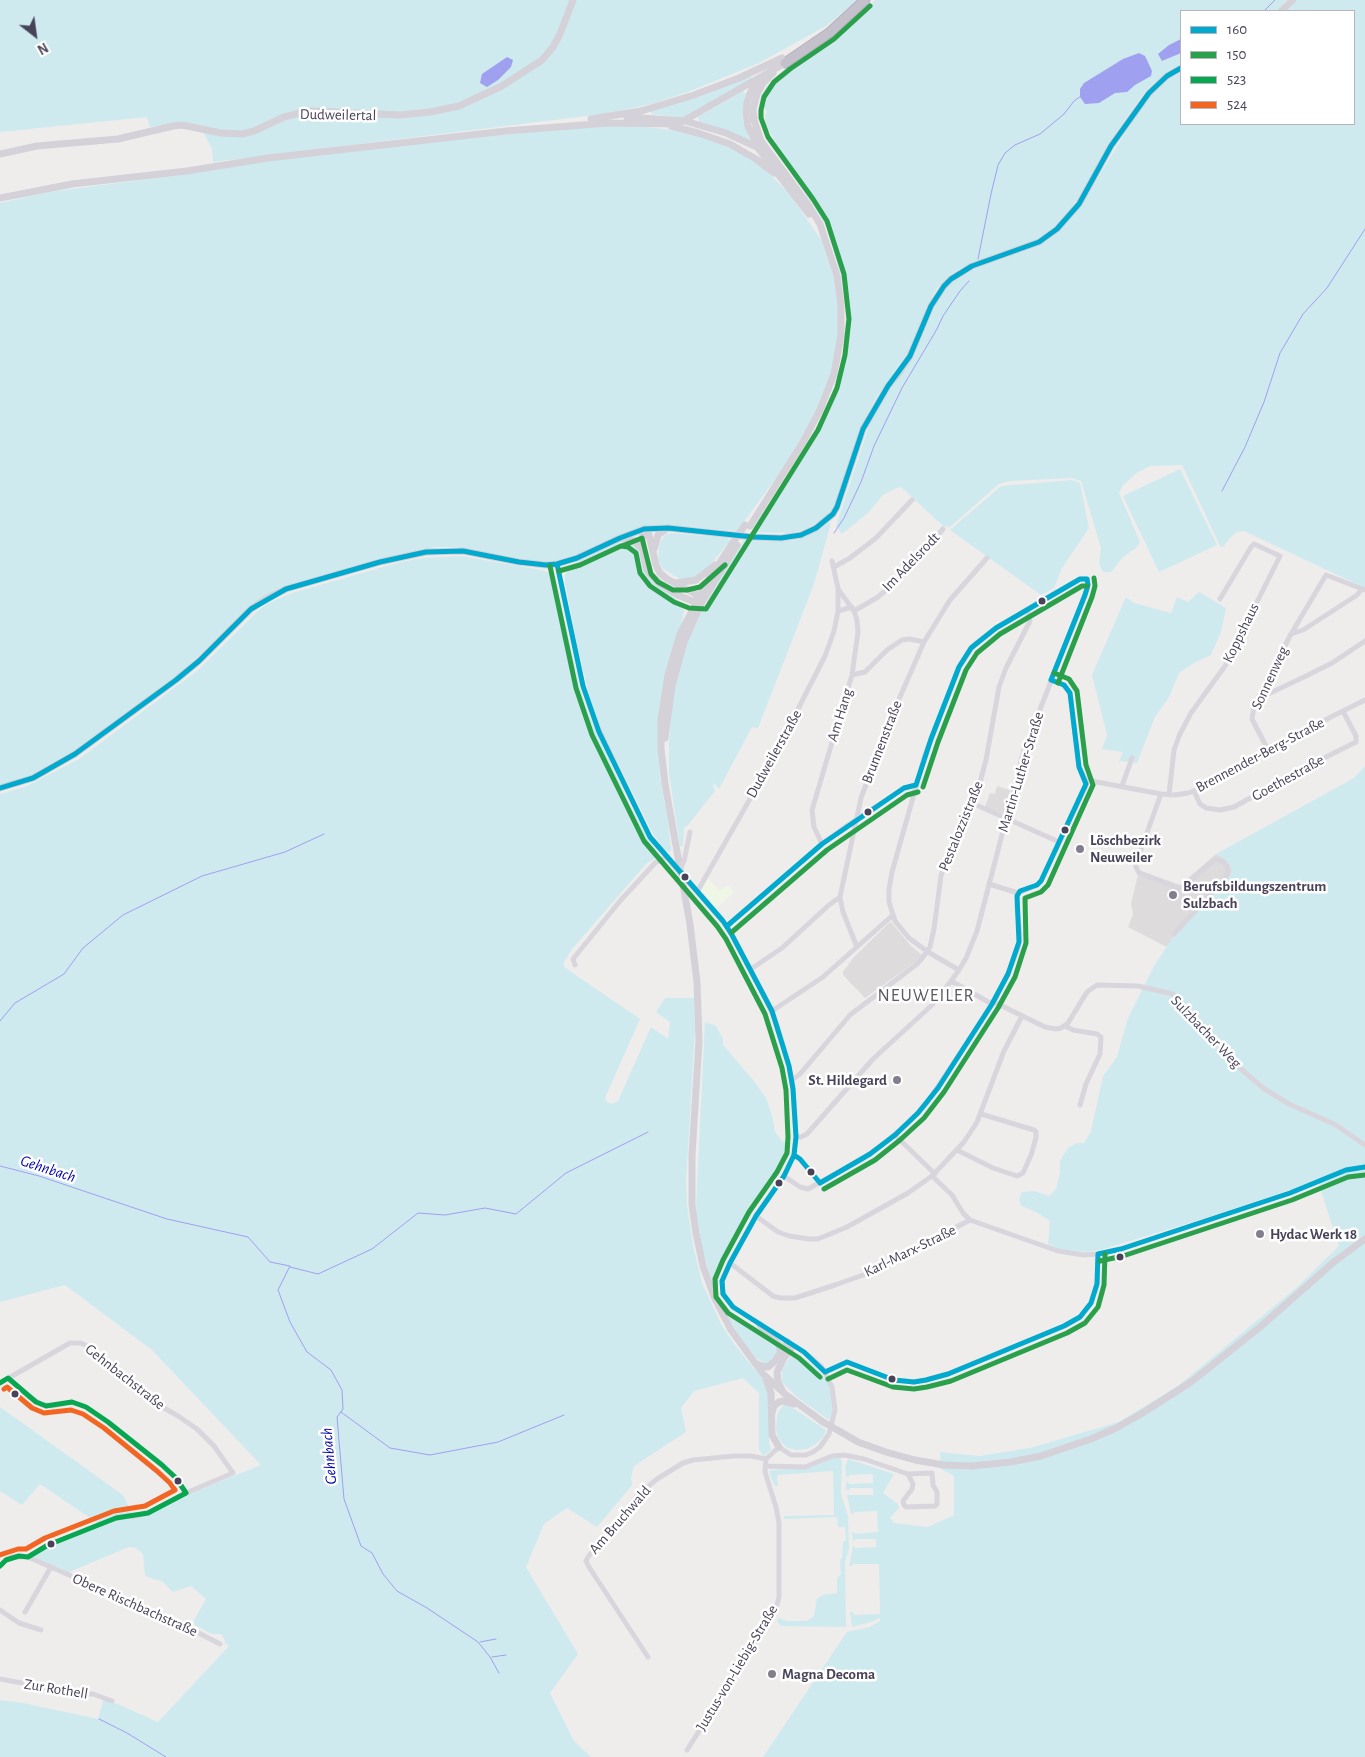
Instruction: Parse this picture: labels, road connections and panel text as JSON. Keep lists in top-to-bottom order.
{
  "streets": {
    "main road": ["Dudweilertal"],
    "street": [
      "Im Adelsrodt",
      "Koppshaus",
      "Sonnenweg",
      "Am Hang",
      "Brunnenstraße",
      "Dudweilerstraße",
      "Brennender-Berg-Straße",
      "Martin-Luther-Straße",
      "Goethestraße",
      "Pestalozzistraße",
      "Sulzbacher Weg",
      "Karl-Marx-Straße",
      "Gehnbachstraße",
      "Am Bruchwald",
      "Obere Rischbachstraße",
      "Justus-von-Liebig-Straße",
      "Zur Rothell"
    ]
  },
  "crossings": [
    ["Im Adelsrodt", "Am Hang"],
    ["Koppshaus", "Brennender-Berg-Straße"],
    ["Sonnenweg", "Brennender-Berg-Straße"],
    ["Am Hang", "Dudweilerstraße"],
    ["Brennender-Berg-Straße", "Goethestraße"],
    ["Martin-Luther-Straße", "Pestalozzistraße"]
  ],
  "districts": ["NEUWEILER"],
  "water": ["Gehnbach"],
  "places": [
    "Löschbezirk Neuweiler",
    "Berufsbildungszentrum Sulzbach",
    "St. Hildegard",
    "Hydac Werk 18",
    "Magna Decoma"
  ],
  "lines": [
    "transit line 150",
    "transit line 160",
    "transit line 523",
    "transit line 524"
  ],
  "legend": [
    "160",
    "150",
    "523",
    "524"
  ],
  "north": "bottom right"
}
